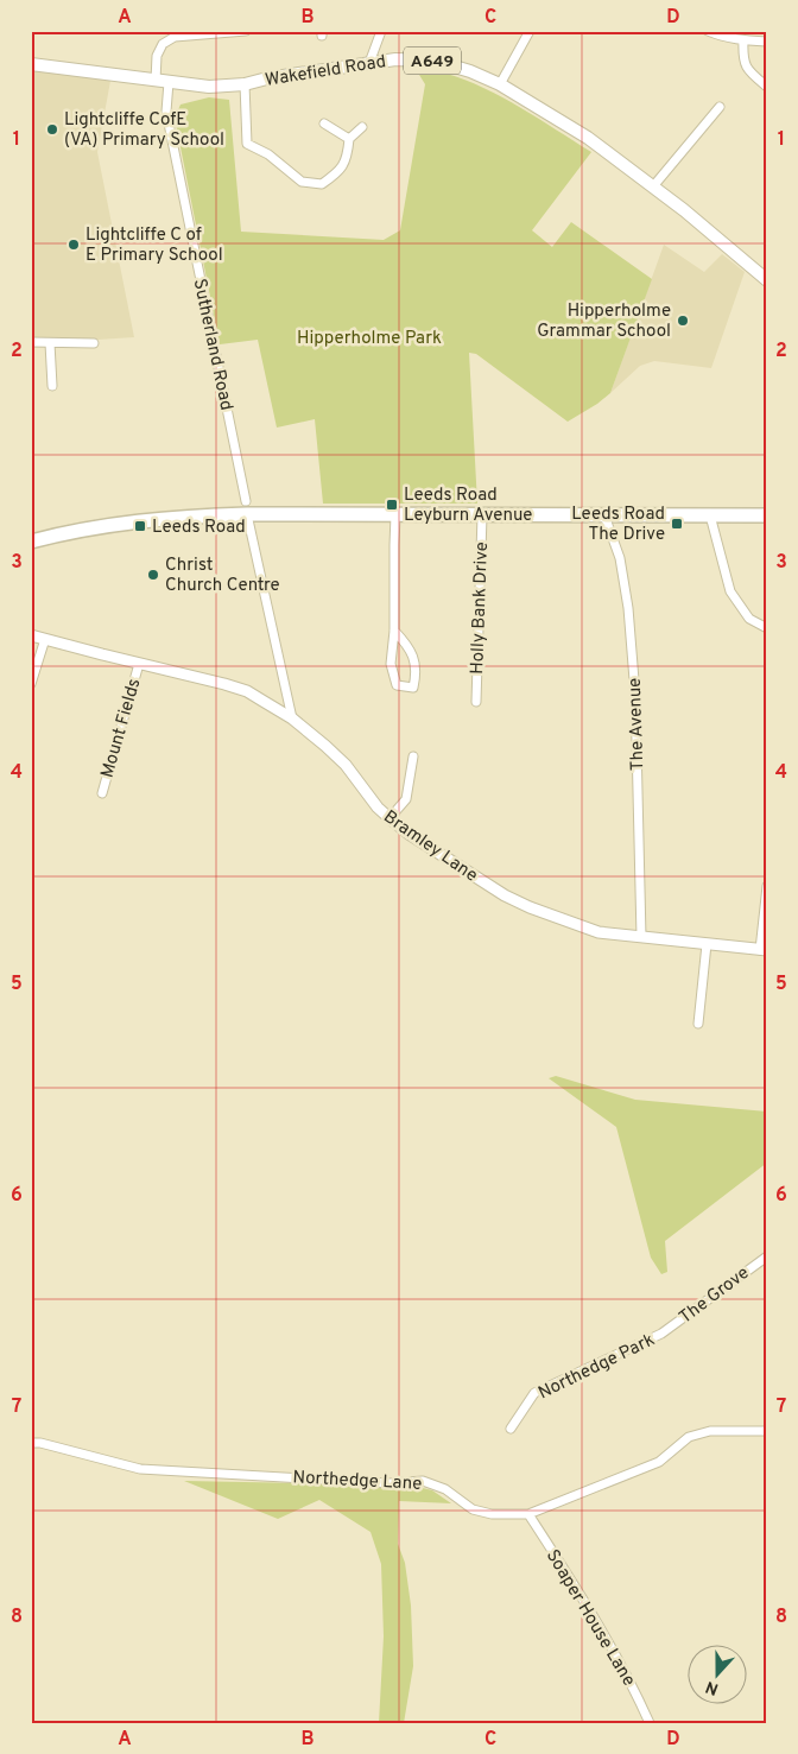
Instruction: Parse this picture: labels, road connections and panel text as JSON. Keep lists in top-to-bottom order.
{
  "streets": {
    "main road": ["A649", "Wakefield Road"],
    "street": [
      "Sutherland Road",
      "Holly Bank Drive",
      "The Avenue",
      "Mount Fields",
      "Bramley Lane",
      "The Grove",
      "Northedge Park",
      "Northedge Lane",
      "Soaper House Lane"
    ]
  },
  "crossings": [
    ["Wakefield Road", "Sutherland Road"],
    ["Sutherland Road", "Bramley Lane"],
    ["The Avenue", "Bramley Lane"],
    ["Mount Fields", "Bramley Lane"],
    ["The Grove", "Northedge Park"],
    ["Northedge Lane", "Soaper House Lane"]
  ],
  "parks": ["Hipperholme Park"],
  "places": {
    "other": [
      "Lightcliffe CofE (VA) Primary School",
      "Lightcliffe C of E Primary School",
      "Hipperholme Grammar School",
      "Christ Church Centre"
    ],
    "transit": ["Leeds Road Leyburn Avenue", "Leeds Road The Drive", "Leeds Road"]
  },
  "north": "bottom",
  "grid": {
    "columns": [
      "A",
      "B",
      "C",
      "D"
    ],
    "rows": [
      "1",
      "2",
      "3",
      "4",
      "5",
      "6",
      "7",
      "8"
    ]
  }
}
